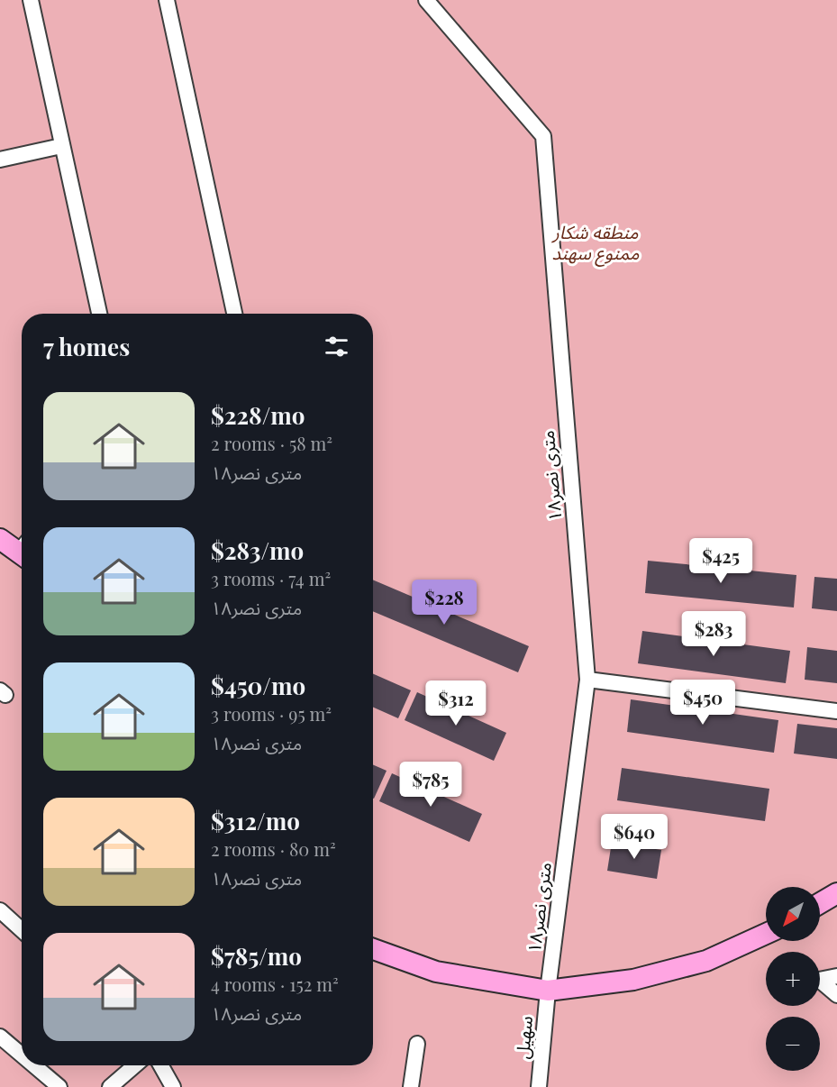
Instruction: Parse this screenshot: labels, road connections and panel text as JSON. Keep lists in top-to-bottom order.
{
  "streets": {
    "street": ["۱۸متری نصر", "سهیل"]
  },
  "crossings": [
    ["۱۸متری نصر", "سهیل"]
  ],
  "parks": ["منطقه شکار ممنوع سهند"],
  "north": "bottom left",
  "page": {
    "heading": "7 homes",
    "list": [
      {
        "name": "$228/mo",
        "note": "2 rooms · 58 m² · ۱۸متری نصر"
      },
      {
        "name": "$283/mo",
        "note": "3 rooms · 74 m² · ۱۸متری نصر"
      },
      {
        "name": "$450/mo",
        "note": "3 rooms · 95 m² · ۱۸متری نصر"
      },
      {
        "name": "$312/mo",
        "note": "2 rooms · 80 m² · ۱۸متری نصر"
      },
      {
        "name": "$785/mo",
        "note": "4 rooms · 152 m² · ۱۸متری نصر"
      }
    ],
    "price": [
      "$425",
      "$228",
      "$283",
      "$450",
      "$312",
      "$785",
      "$640"
    ],
    "map_buttons": ["+", "−"]
  }
}
